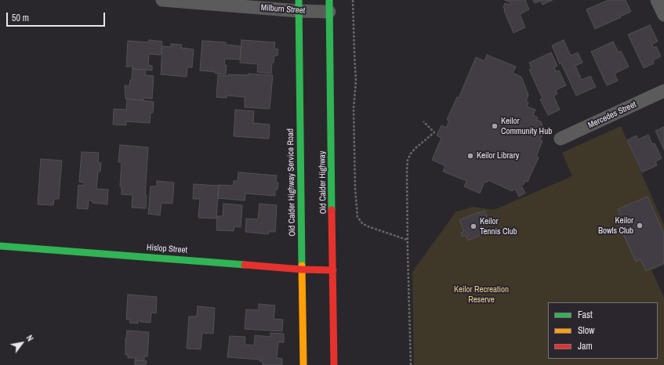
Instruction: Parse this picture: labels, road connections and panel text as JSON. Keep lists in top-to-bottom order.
{
  "streets": {
    "street": [
      "Milburn Street",
      "Mercedes Street",
      "Old Calder Highway Service Road",
      "Old Calder Highway",
      "Hislop Street"
    ]
  },
  "crossings": [
    ["Milburn Street", "Old Calder Highway Service Road"],
    ["Milburn Street", "Old Calder Highway"],
    ["Old Calder Highway Service Road", "Hislop Street"],
    ["Old Calder Highway", "Hislop Street"]
  ],
  "parks": ["Keilor Recreation Reserve"],
  "places": [
    "Keilor Community Hub",
    "Keilor Library",
    "Keilor Bowls Club",
    "Keilor Tennis Club"
  ],
  "legend": ["Fast", "Slow", "Jam"],
  "scale_bar": "50 m",
  "north": "top right"
}
